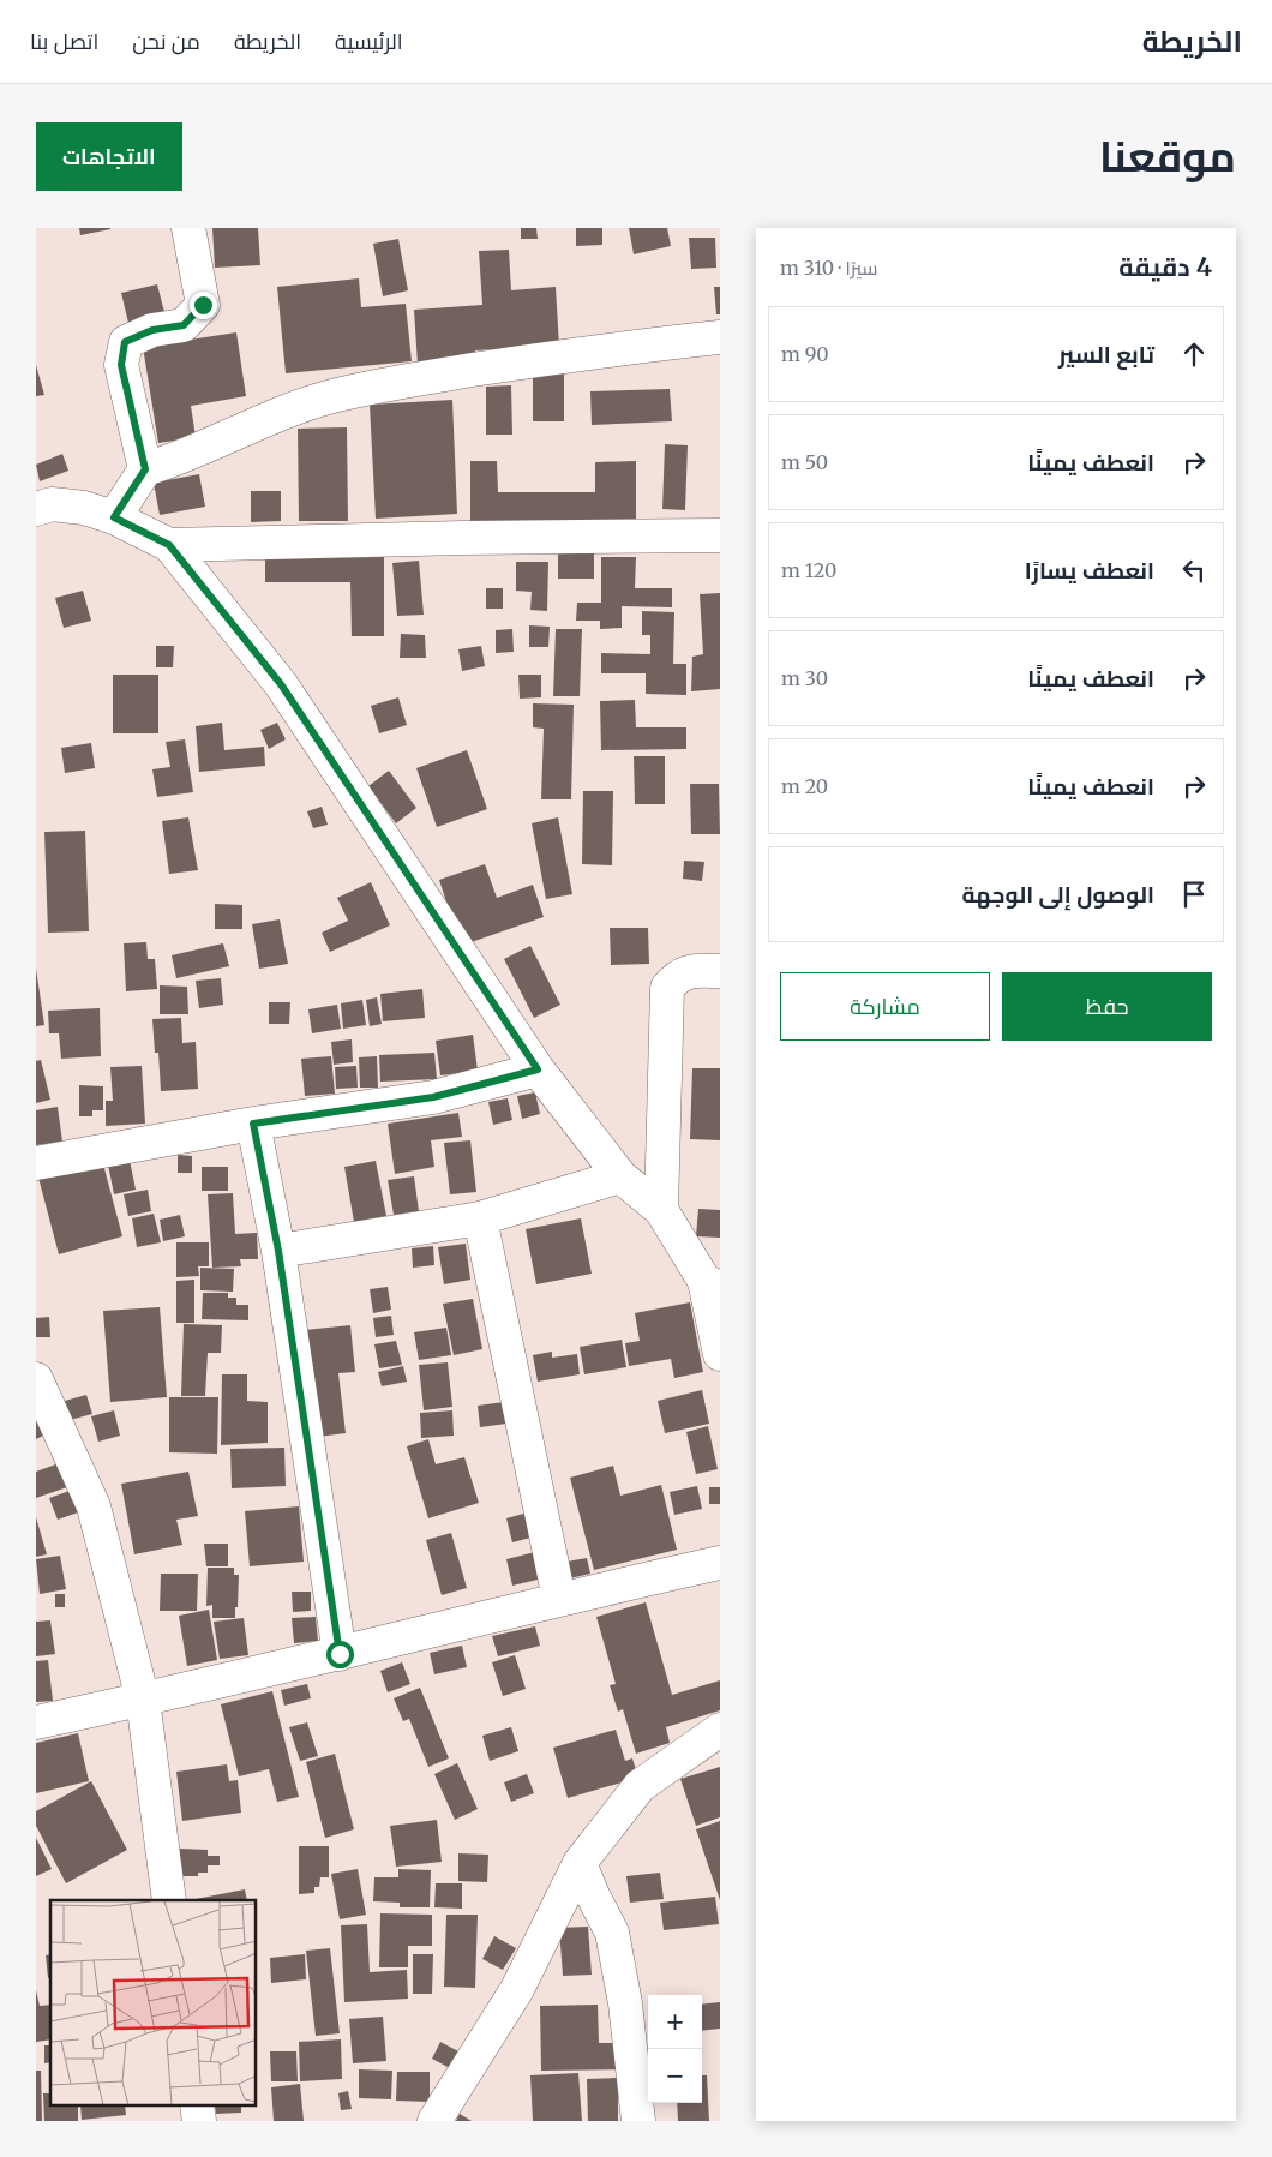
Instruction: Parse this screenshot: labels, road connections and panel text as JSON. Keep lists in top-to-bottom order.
{
  "page": {
    "header": "الخريطة",
    "nav": [
      "الرئيسية",
      "الخريطة",
      "من نحن",
      "اتصل بنا"
    ],
    "title": "موقعنا",
    "buttons": [
      "الاتجاهات",
      ["حفظ", "مشاركة"]
    ],
    "heading": ["4 دقيقة", "سيرًا · 310 m"],
    "list": [
      ["تابع السير", "90 m"],
      ["انعطف يمينًا", "50 m"],
      ["انعطف يسارًا", "120 m"],
      ["انعطف يمينًا", "30 m"],
      ["انعطف يمينًا", "20 m"],
      "الوصول إلى الوجهة"
    ],
    "map_buttons": ["+", "−"]
  }
}
